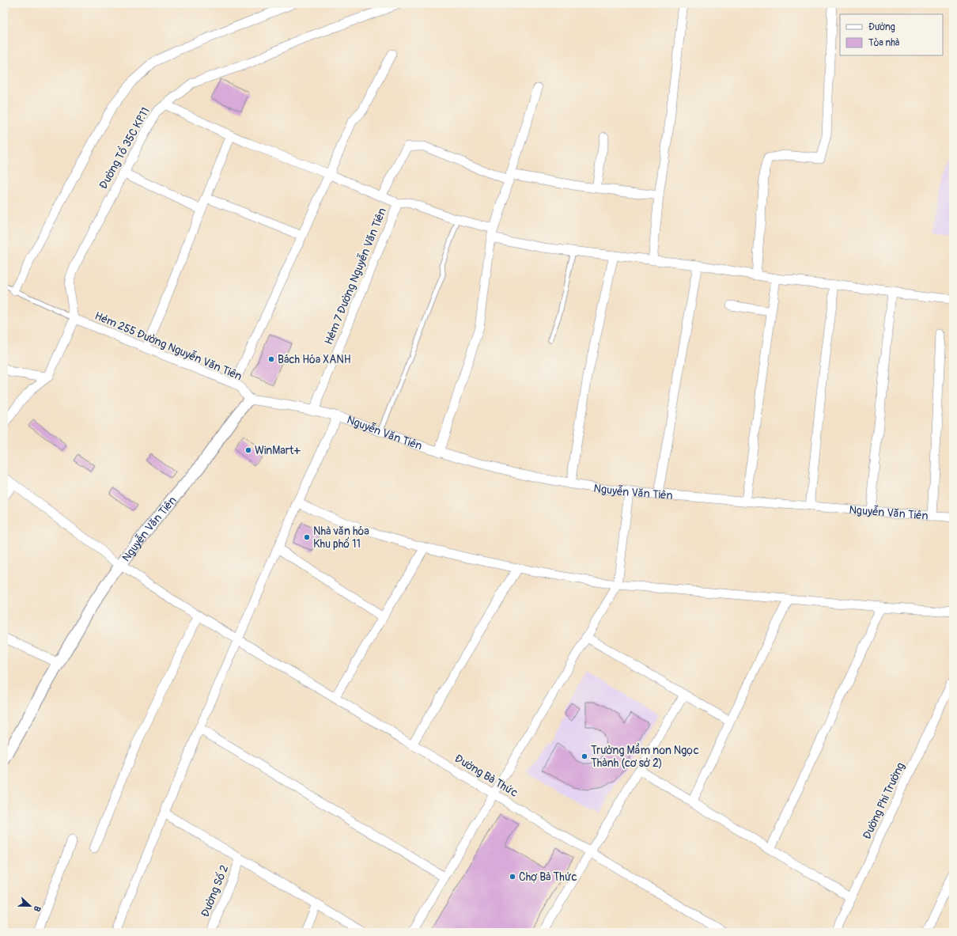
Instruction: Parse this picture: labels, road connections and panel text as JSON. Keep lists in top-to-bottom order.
{
  "streets": {
    "street": [
      "Đường Tổ 35C KP.11",
      "Hẻm 7 Đường Nguyễn Văn Tiên",
      "Hẻm 255 Đường Nguyễn Văn Tiên",
      "Nguyễn Văn Tiên",
      "Đường Bà Thức",
      "Đường Phi Trường",
      "Đường Số 2"
    ]
  },
  "crossings": [
    ["Đường Tổ 35C KP.11", "Hẻm 255 Đường Nguyễn Văn Tiên"],
    ["Hẻm 7 Đường Nguyễn Văn Tiên", "Nguyễn Văn Tiên"],
    ["Hẻm 255 Đường Nguyễn Văn Tiên", "Nguyễn Văn Tiên"],
    ["Nguyễn Văn Tiên", "Đường Bà Thức"]
  ],
  "places": [
    "Bách Hóa XANH",
    "WinMart+",
    "Nhà văn hóa Khu phố 11",
    "Trường Mầm non Ngọc Thành (cơ sở 2)",
    "Chợ Bà Thức"
  ],
  "legend": ["Đường", "Tòa nhà"],
  "north": "right"
}
